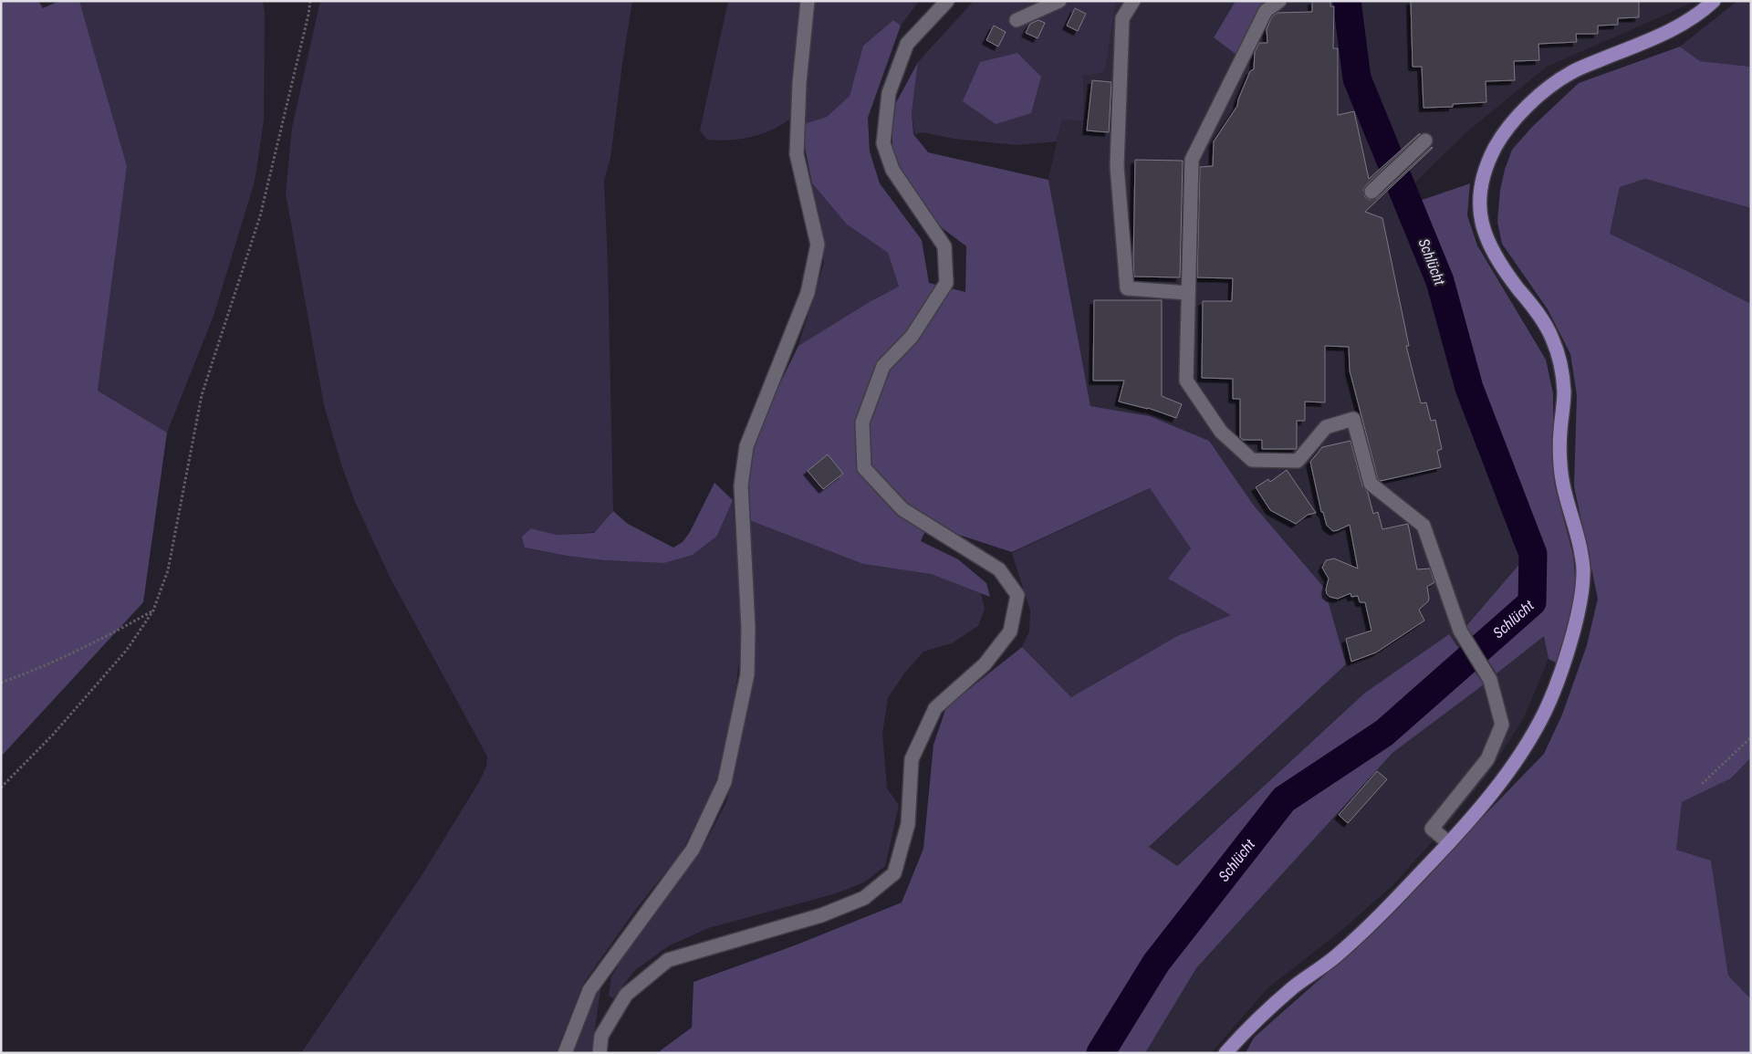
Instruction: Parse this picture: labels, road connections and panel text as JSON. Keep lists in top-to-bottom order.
{
  "water": ["Schlücht"]
}
